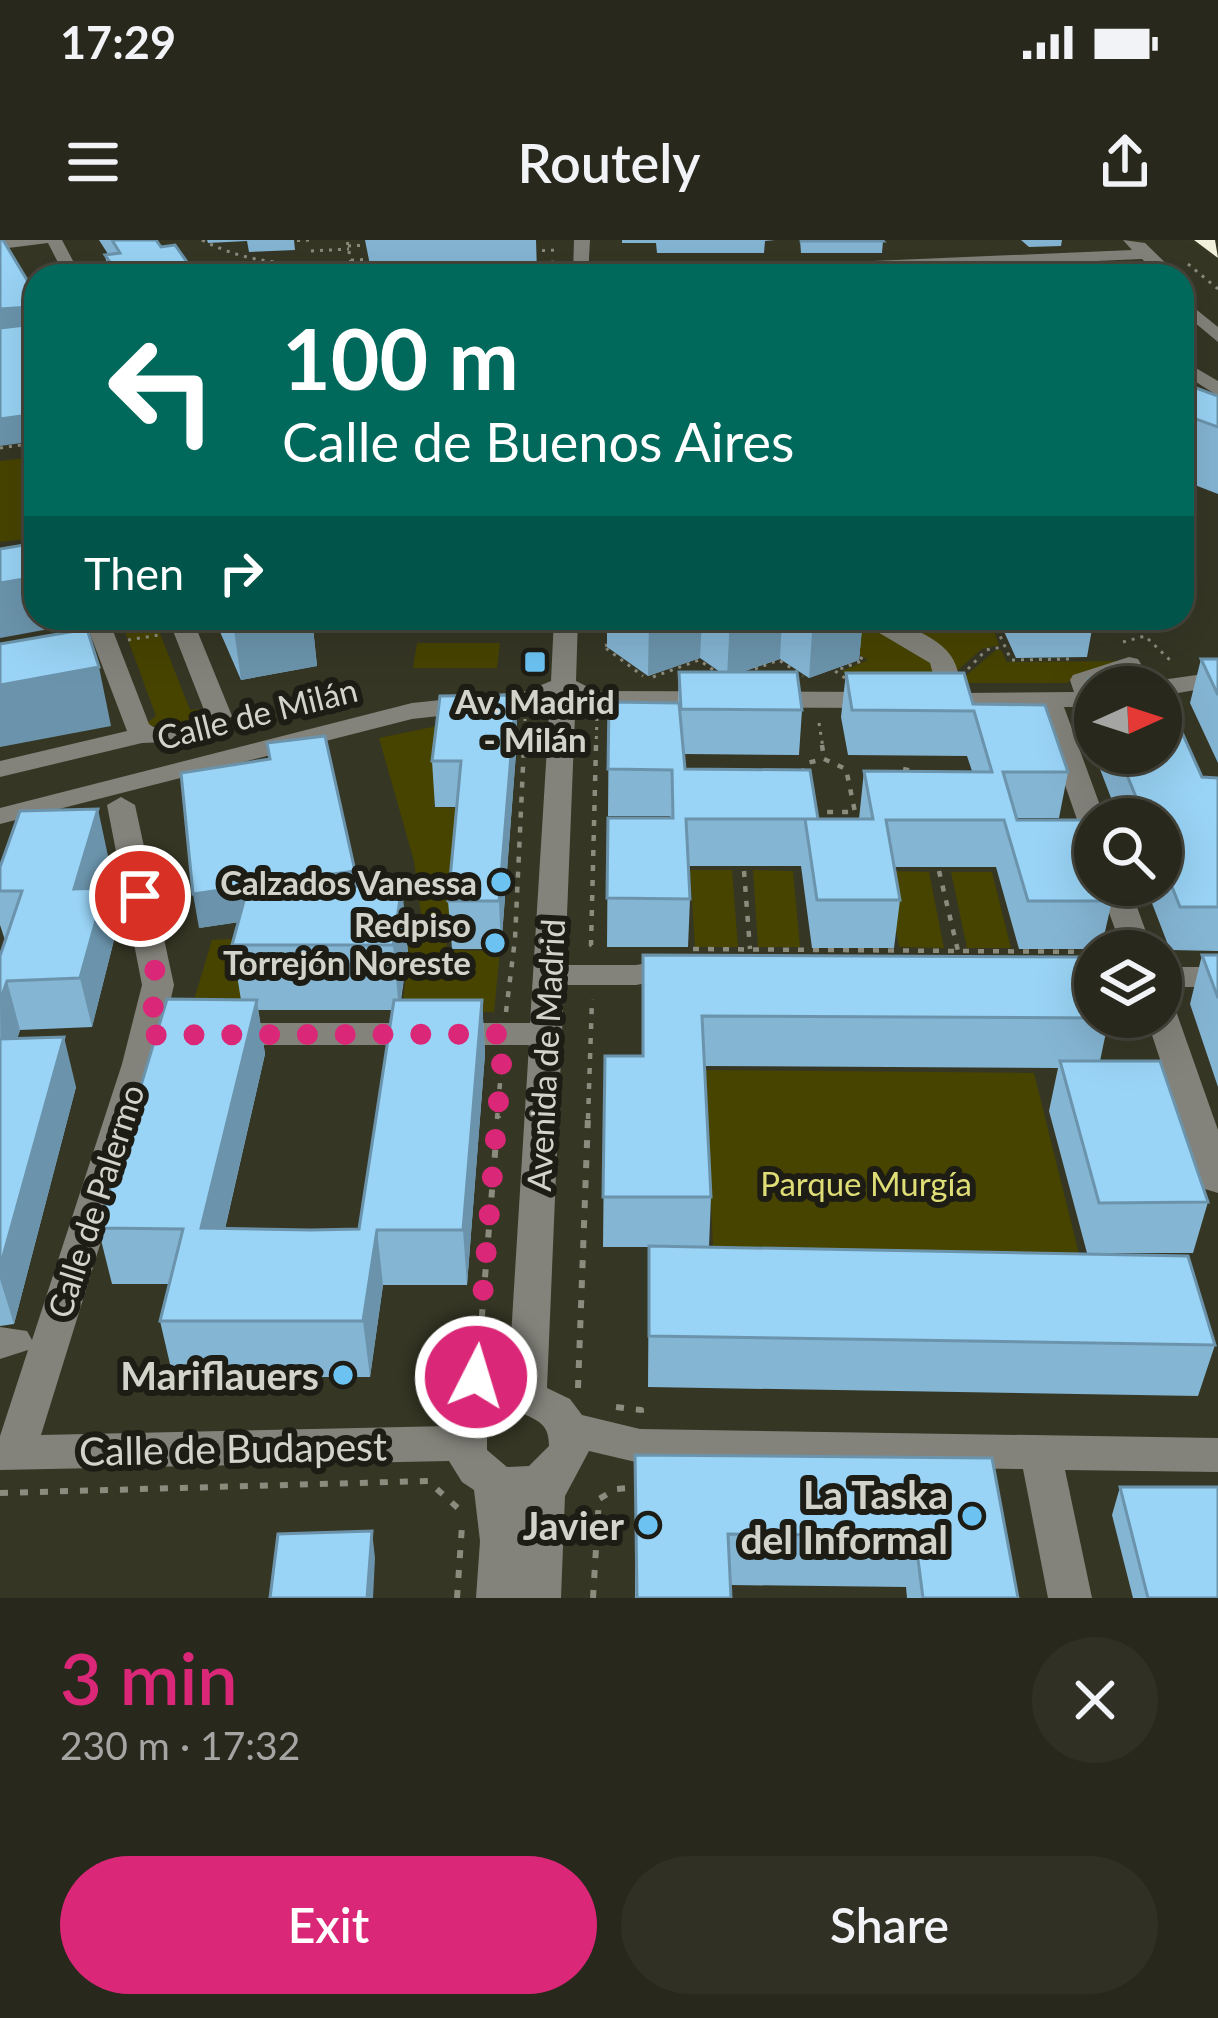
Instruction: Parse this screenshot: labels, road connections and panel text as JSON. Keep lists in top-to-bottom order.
{
  "streets": {
    "street": [
      "Calle de Milán",
      "Avenida de Madrid",
      "Calle de Palermo",
      "Calle de Budapest"
    ]
  },
  "crossings": [
    ["Calle de Milán", "Avenida de Madrid"],
    ["Avenida de Madrid", "Calle de Budapest"],
    ["Calle de Palermo", "Calle de Budapest"]
  ],
  "parks": ["Parque Murgía"],
  "places": {
    "transit": ["Av. Madrid - Milán"],
    "other": [
      "Calzados Vanessa",
      "Redpiso Torrejón Noreste",
      "Mariflauers",
      "La Taska del Informal",
      "Javier"
    ]
  },
  "north": "right",
  "page": {
    "status": "17:29",
    "header": "Routely",
    "turn": ["100 m", "Calle de Buenos Aires"],
    "then": "Then",
    "heading": ["3 min", "230 m · 17:32"],
    "buttons": ["Exit", "Share"]
  }
}
